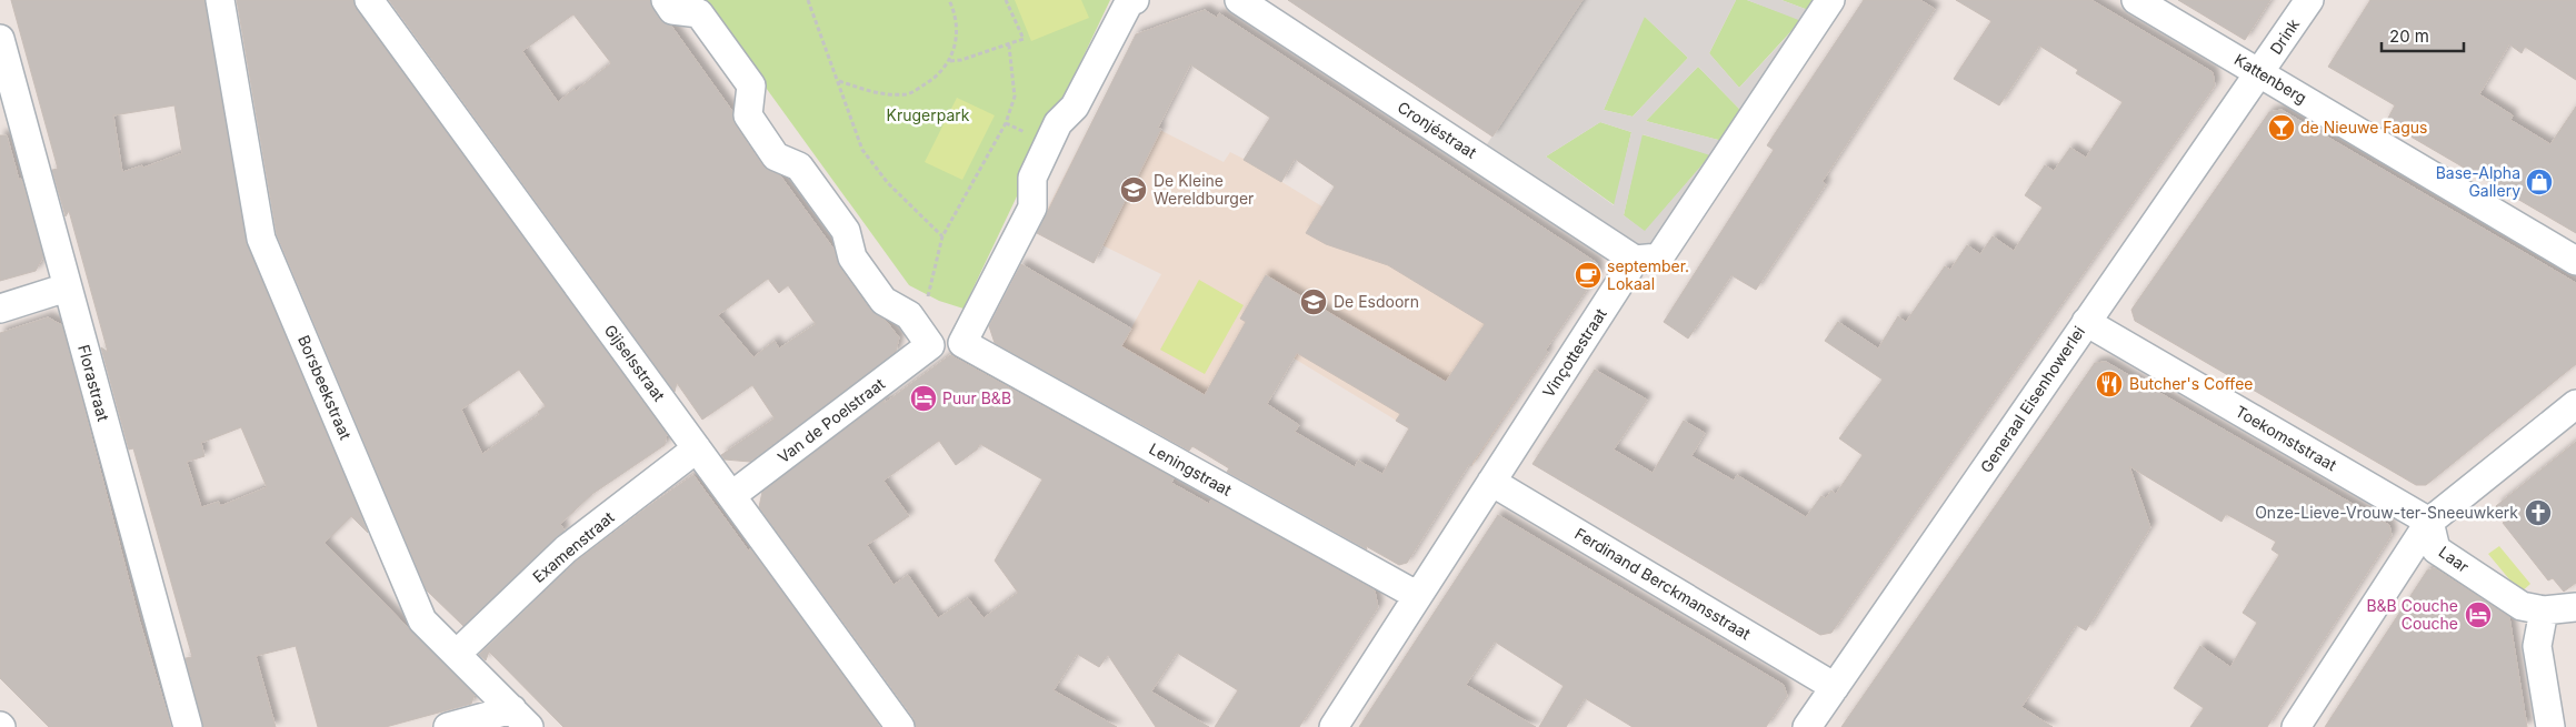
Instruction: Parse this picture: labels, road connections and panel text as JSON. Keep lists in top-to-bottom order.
{
  "streets": {
    "street": [
      "Drink",
      "Kattenberg",
      "Cronjéstraat",
      "Vinçottestraat",
      "Gijselsstraat",
      "Florastraat",
      "Borsbeekstraat",
      "Generaal Eisenhowerlei",
      "Van de Poelstraat",
      "Toekomststraat",
      "Leningstraat",
      "Examenstraat",
      "Laar",
      "Ferdinand Berckmansstraat"
    ]
  },
  "crossings": [
    ["Drink", "Kattenberg"],
    ["Drink", "Generaal Eisenhowerlei"],
    ["Kattenberg", "Generaal Eisenhowerlei"],
    ["Cronjéstraat", "Vinçottestraat"],
    ["Vinçottestraat", "Leningstraat"],
    ["Vinçottestraat", "Ferdinand Berckmansstraat"],
    ["Gijselsstraat", "Van de Poelstraat"],
    ["Gijselsstraat", "Examenstraat"],
    ["Borsbeekstraat", "Examenstraat"],
    ["Generaal Eisenhowerlei", "Toekomststraat"],
    ["Generaal Eisenhowerlei", "Ferdinand Berckmansstraat"],
    ["Toekomststraat", "Laar"]
  ],
  "parks": ["Krugerpark"],
  "places": {
    "bar": ["de Nieuwe Fagus"],
    "shop": ["Base-Alpha Gallery"],
    "school or university": ["De Kleine Wereldburger", "De Esdoorn"],
    "cafe": ["september. Lokaal"],
    "restaurant": ["Butcher's Coffee"],
    "hotel": ["Puur B&B", "B&B Couche Couche"],
    "church": ["Onze-Lieve-Vrouw-ter-Sneeuwkerk"]
  },
  "scale_bar": "20 m"
}
